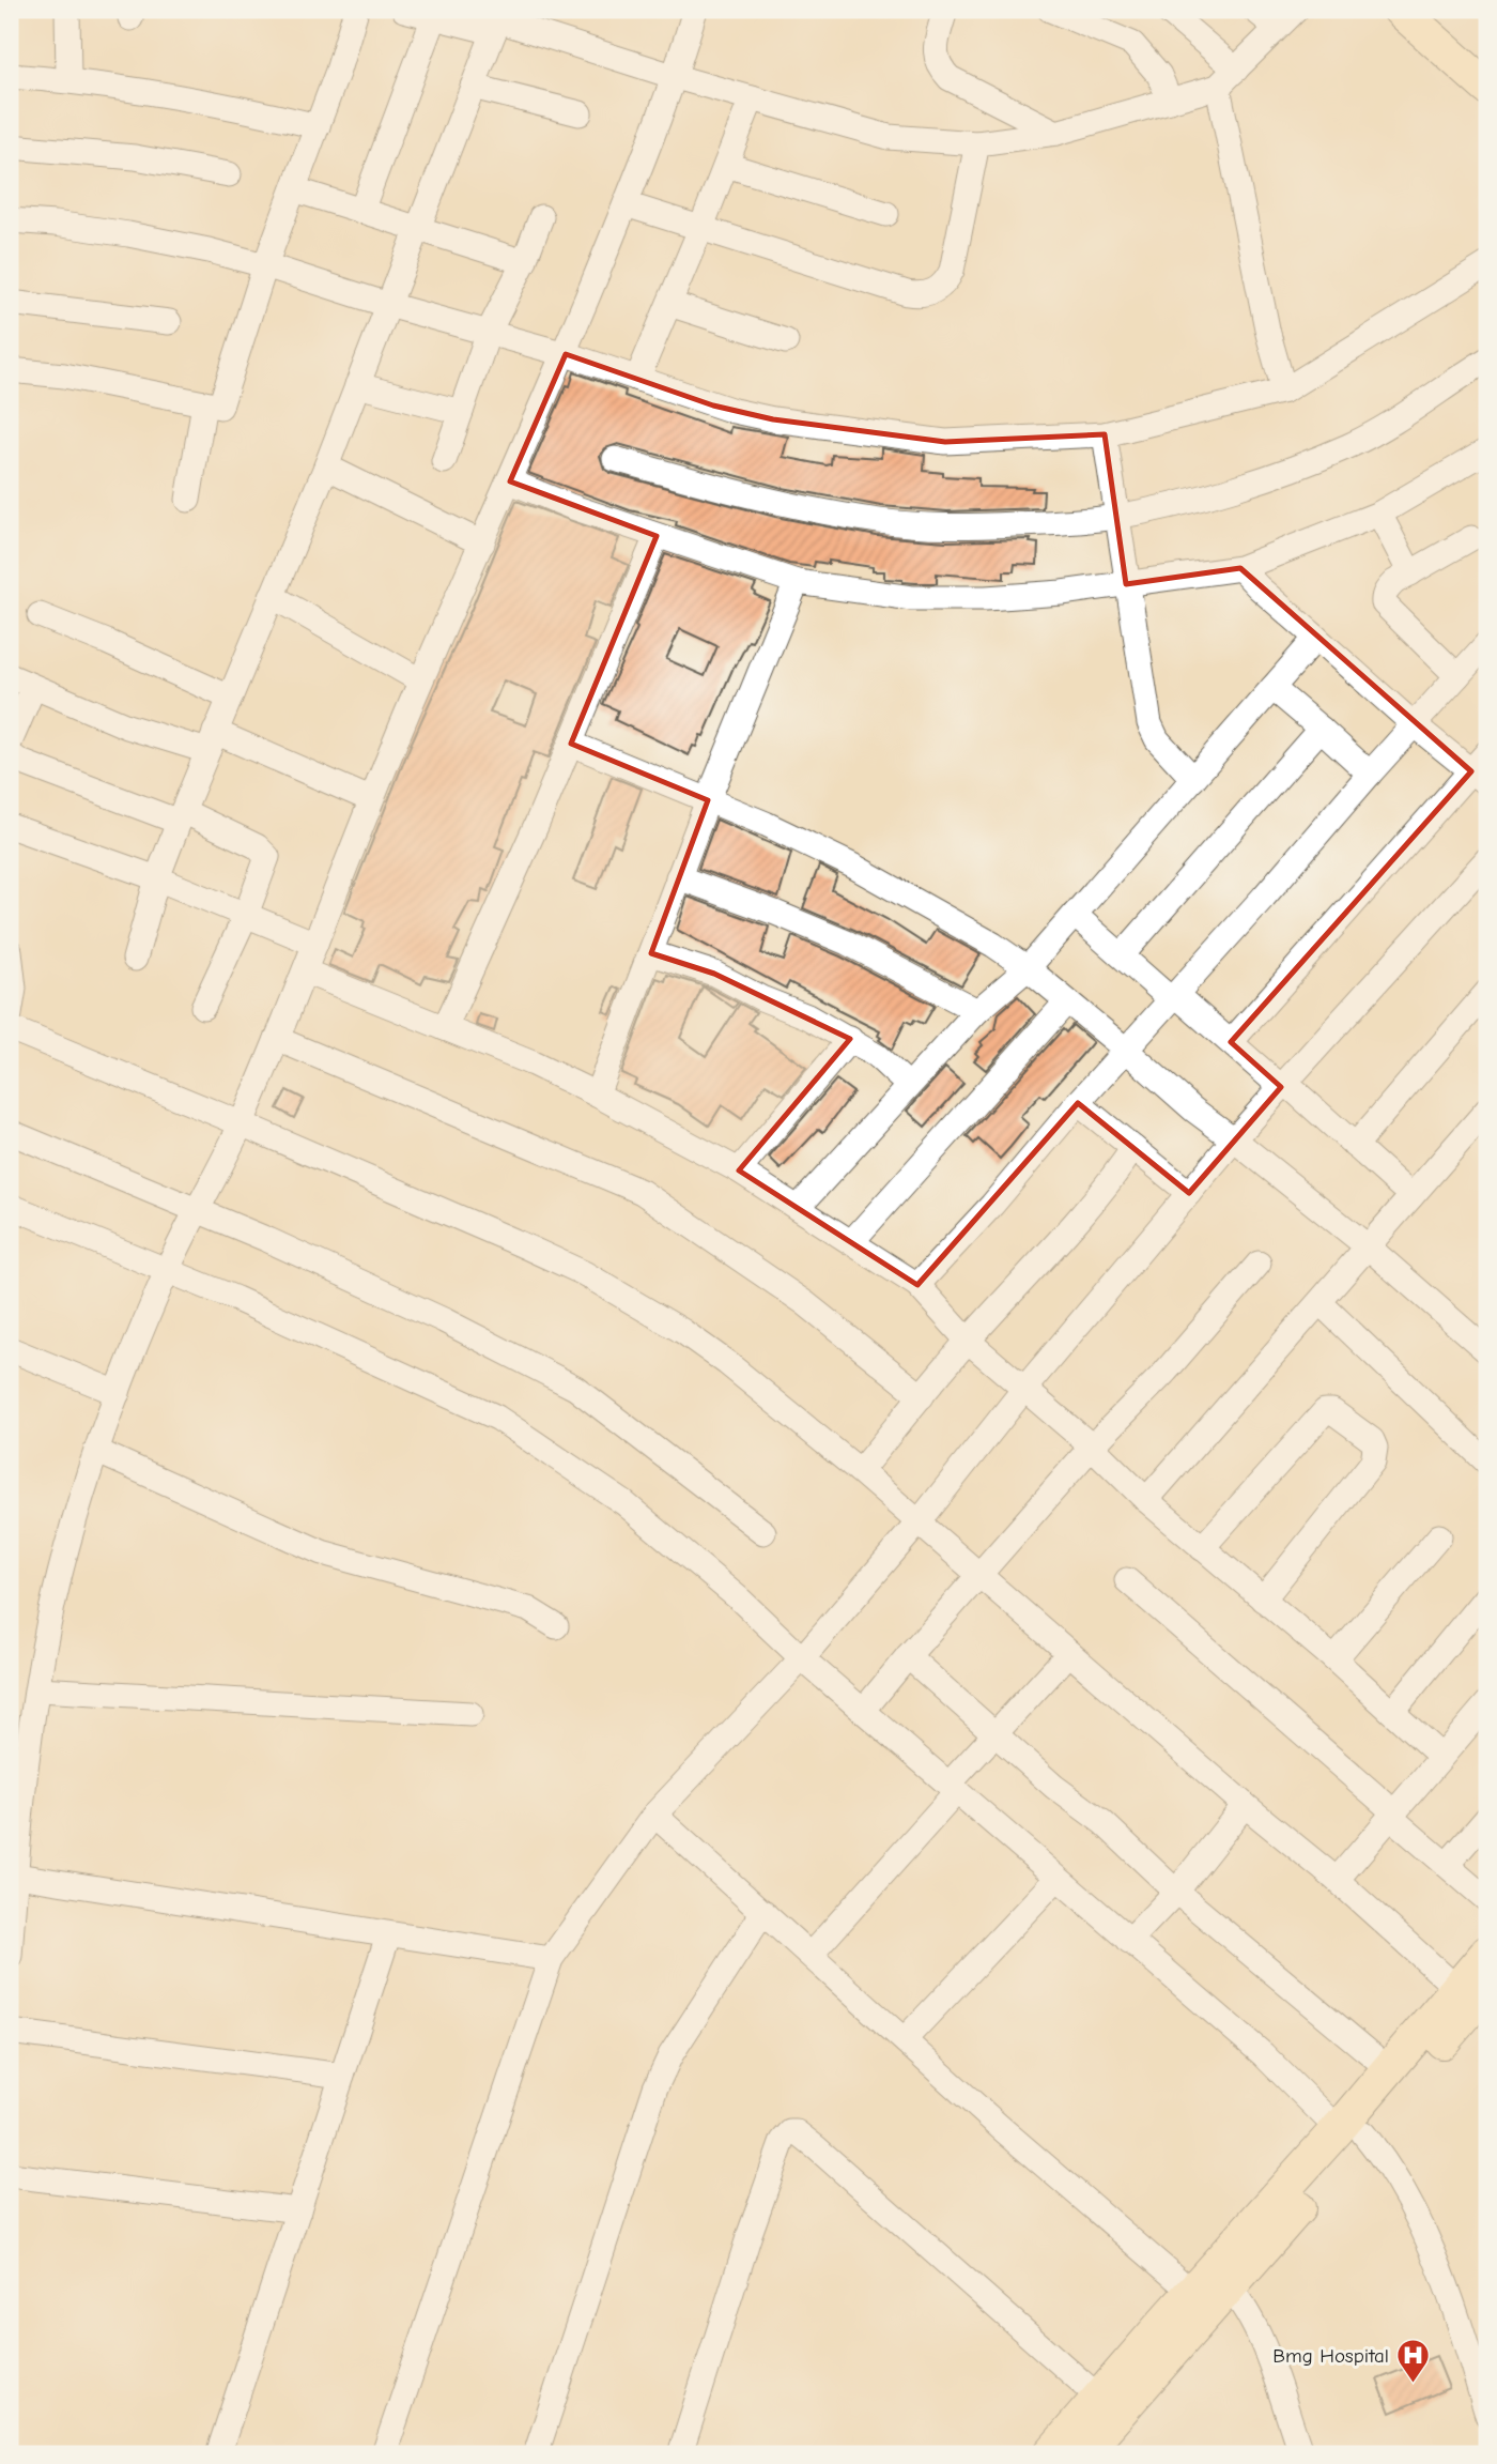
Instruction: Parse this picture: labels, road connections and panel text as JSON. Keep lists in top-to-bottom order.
{
  "places": {
    "hospital": ["Bmg Hospital"]
  }
}
